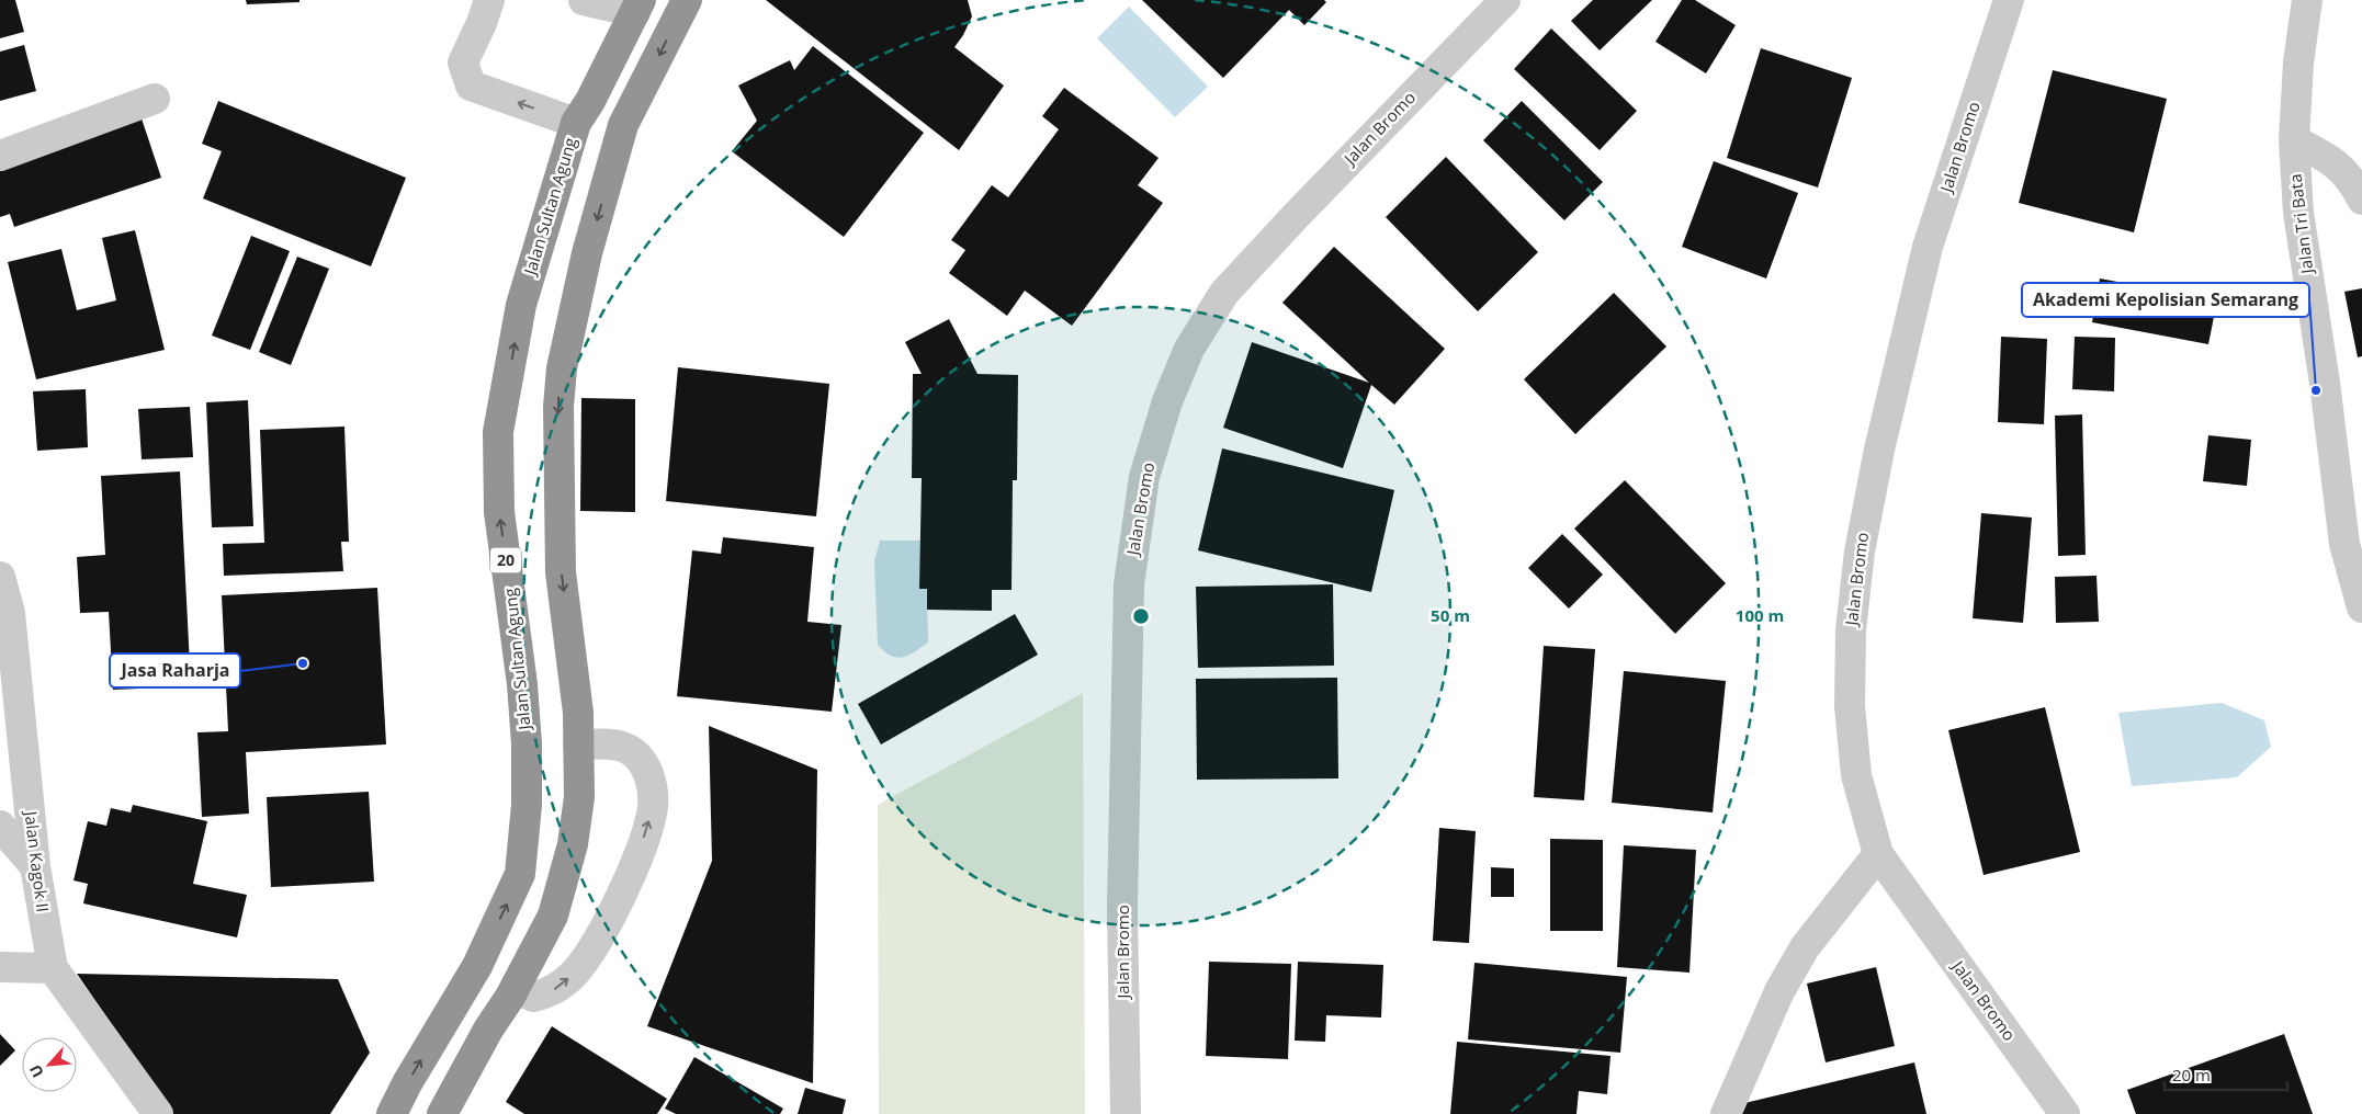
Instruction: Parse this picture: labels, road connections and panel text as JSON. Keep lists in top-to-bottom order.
{
  "streets": {
    "highway": ["Jalan Sultan Agung", "20"],
    "street": ["Jalan Bromo", "Jalan Tri Bata", "Jalan Kagok II"]
  },
  "places": ["Akademi Kepolisian Semarang", "Jasa Raharja"],
  "scale_bar": "20 m",
  "north": "bottom left",
  "rings": ["50 m", "100 m"]
}
